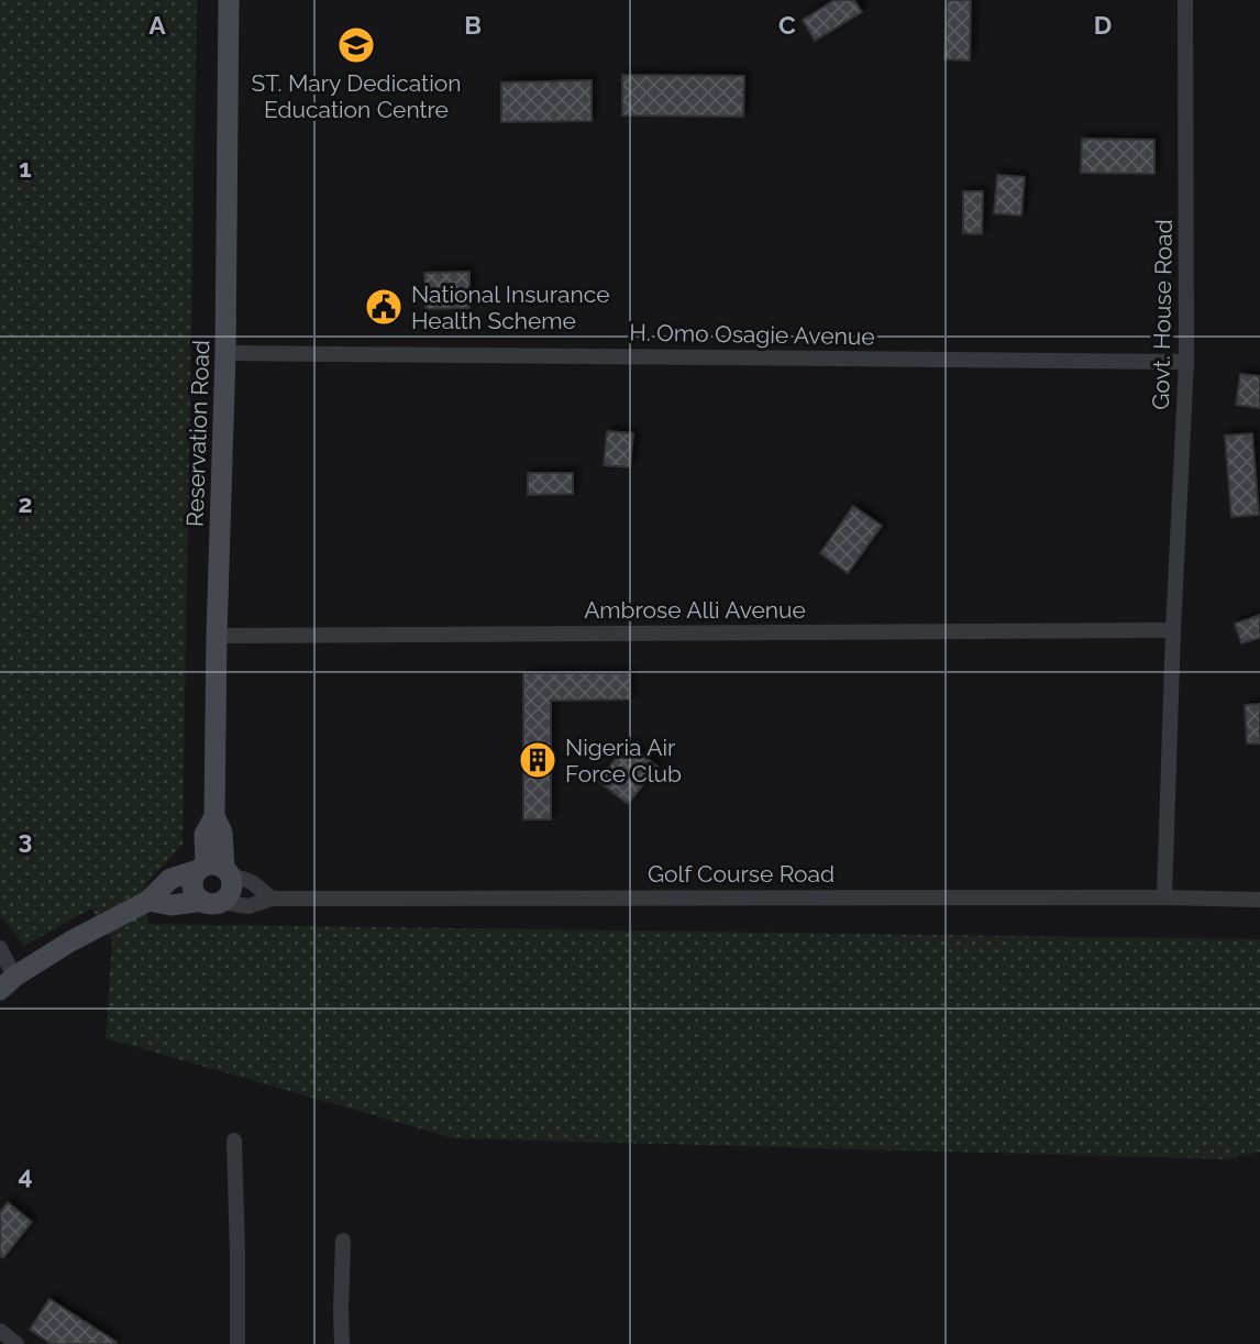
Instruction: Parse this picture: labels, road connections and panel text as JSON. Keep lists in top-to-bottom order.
{
  "streets": {
    "street": [
      "Govt. House Road",
      "H. Omo Osagie Avenue",
      "Reservation Road",
      "Ambrose Alli Avenue",
      "Golf Course Road"
    ]
  },
  "crossings": [
    ["Govt. House Road", "H. Omo Osagie Avenue"],
    ["Govt. House Road", "Ambrose Alli Avenue"],
    ["Govt. House Road", "Golf Course Road"],
    ["H. Omo Osagie Avenue", "Reservation Road"],
    ["Reservation Road", "Ambrose Alli Avenue"],
    ["Reservation Road", "Golf Course Road"]
  ],
  "places": {
    "school or university": ["ST. Mary Dedication Education Centre"],
    "public building": ["National Insurance Health Scheme"],
    "building": ["Nigeria Air Force Club"]
  },
  "grid": {
    "columns": [
      "A",
      "B",
      "C",
      "D"
    ],
    "rows": [
      "1",
      "2",
      "3",
      "4"
    ]
  }
}
